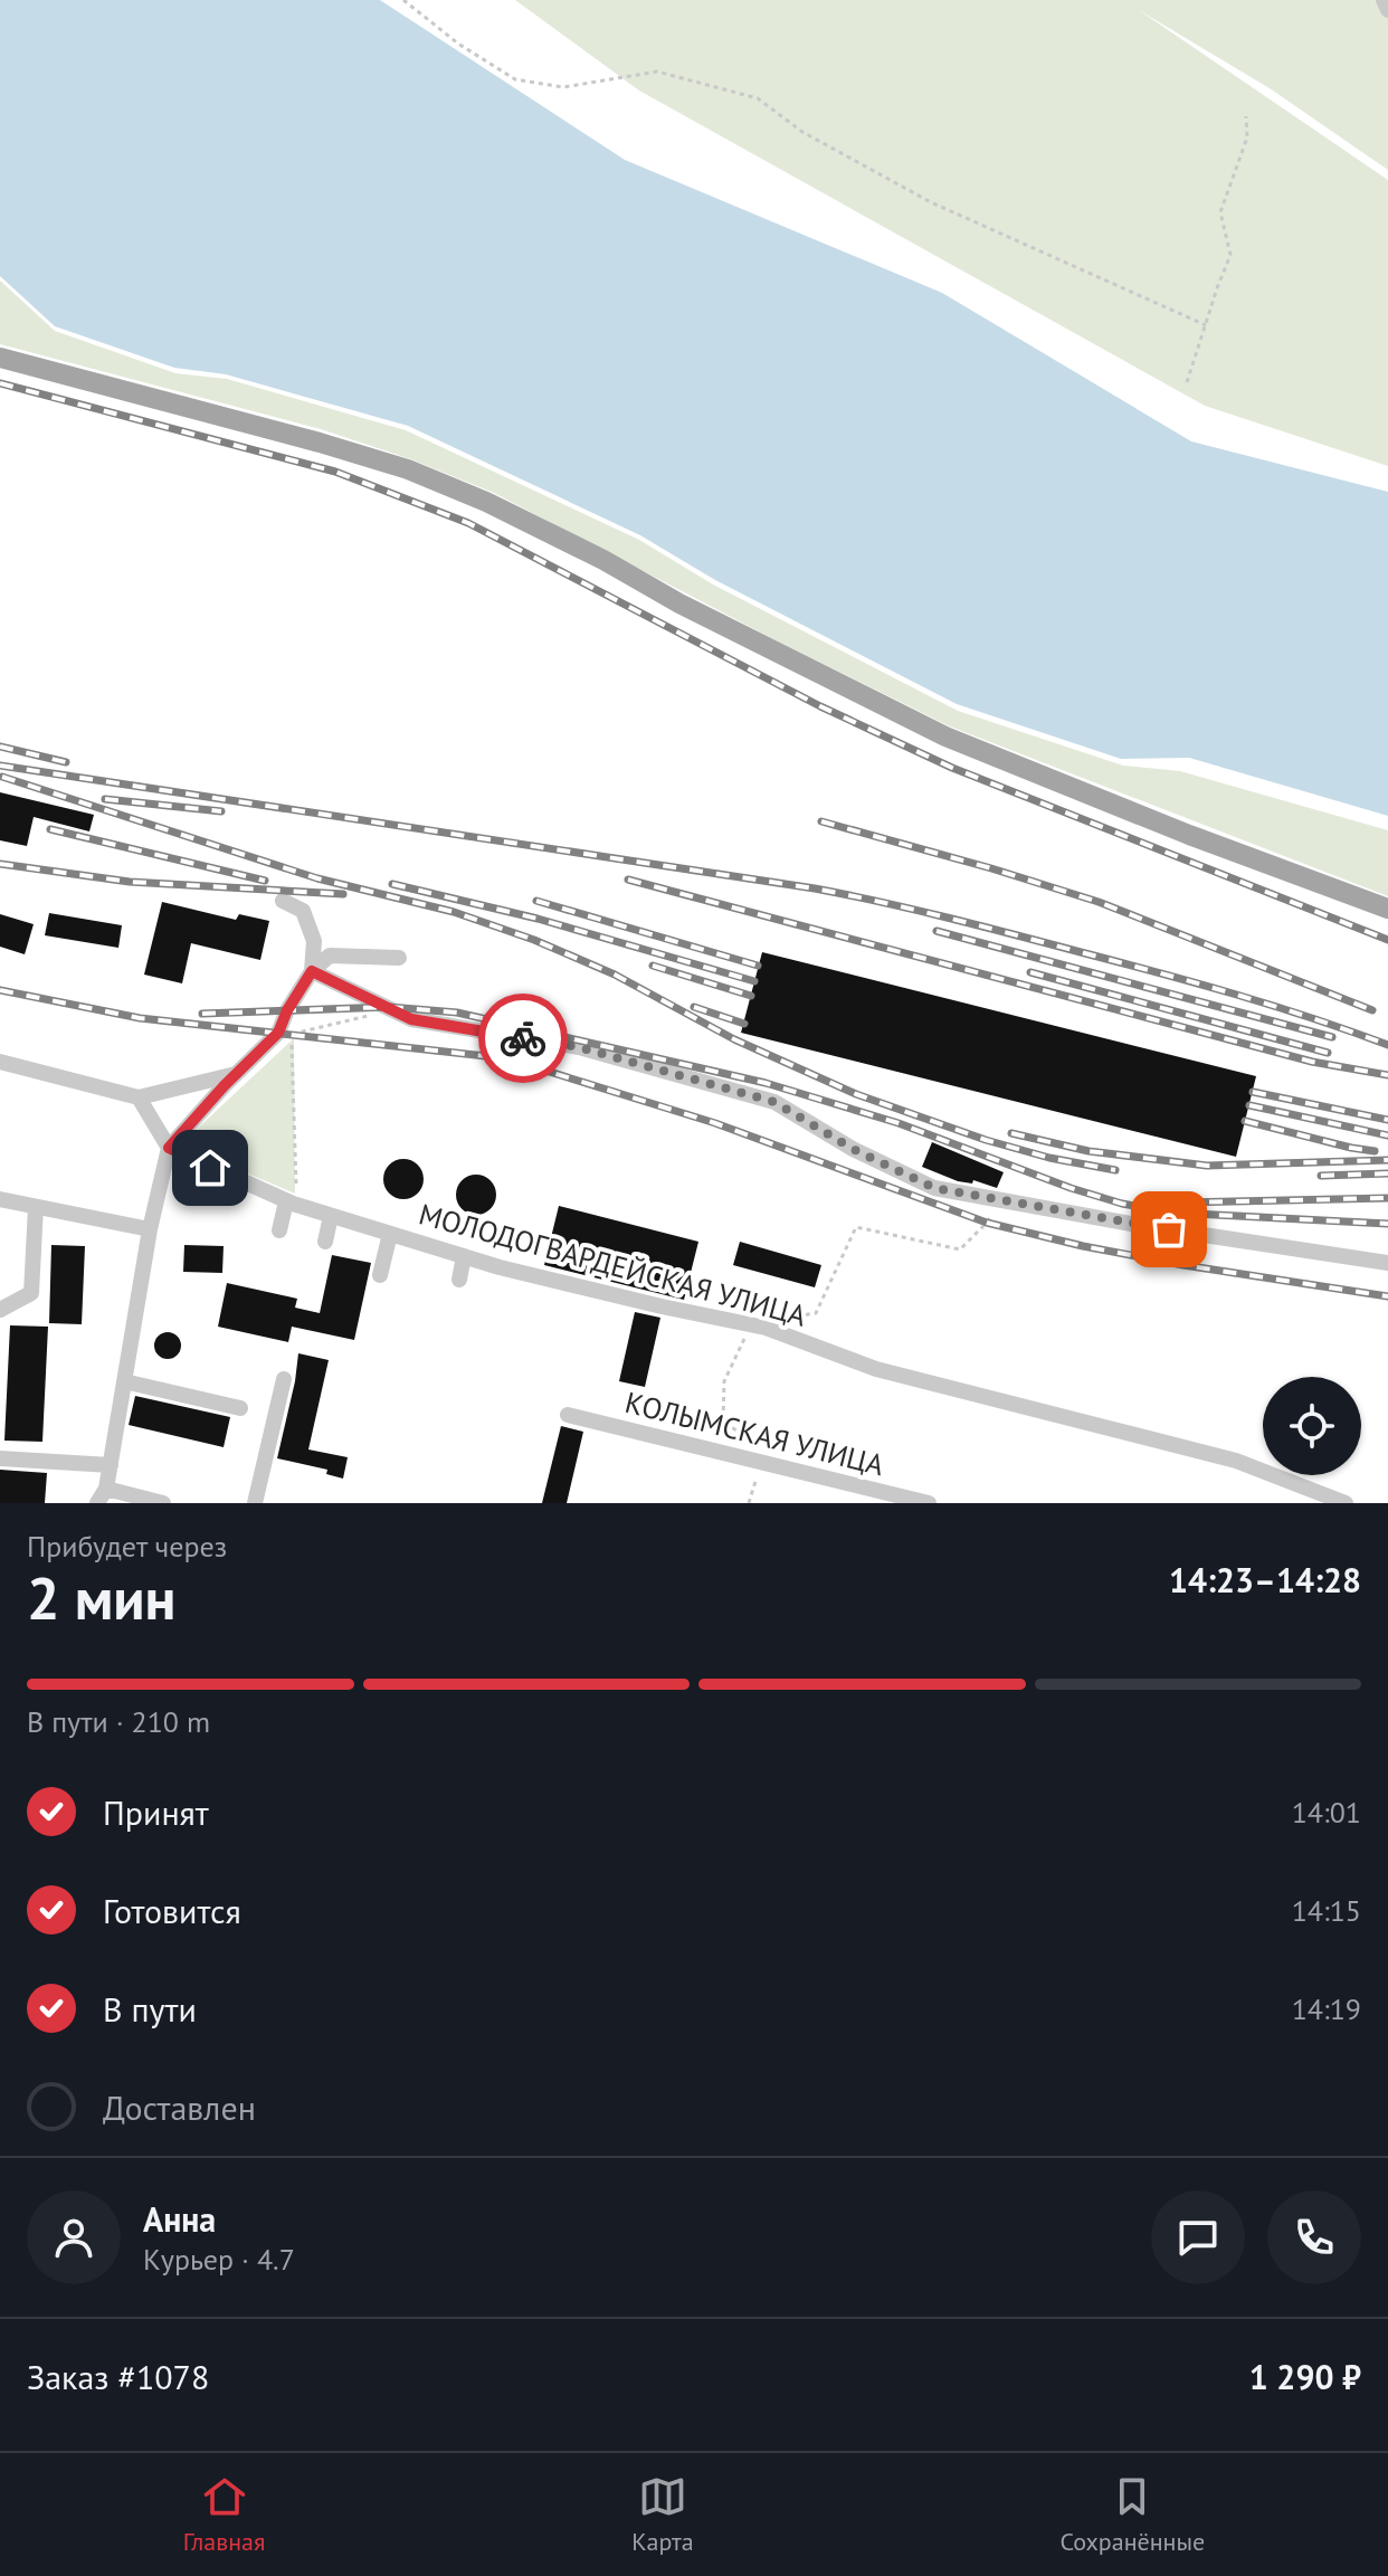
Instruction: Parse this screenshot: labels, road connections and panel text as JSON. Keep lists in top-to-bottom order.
{
  "streets": {
    "street": ["МОЛОДОГВАРДЕЙСКАЯ УЛИЦА", "КОЛЫМСКАЯ УЛИЦА"]
  },
  "page": {
    "heading": ["2 мин", "Прибудет через", "14:23–14:28"],
    "panel": [
      "Анна",
      "Курьер · 4.7",
      "Заказ #1078",
      "1 290 ₽"
    ],
    "bar": "В пути · 210 m",
    "list": [
      ["Принят", "14:01"],
      ["Готовится", "14:15"],
      ["В пути", "14:19"],
      "Доставлен"
    ],
    "tabs": ["Главная", "Карта", "Сохранённые"]
  }
}
